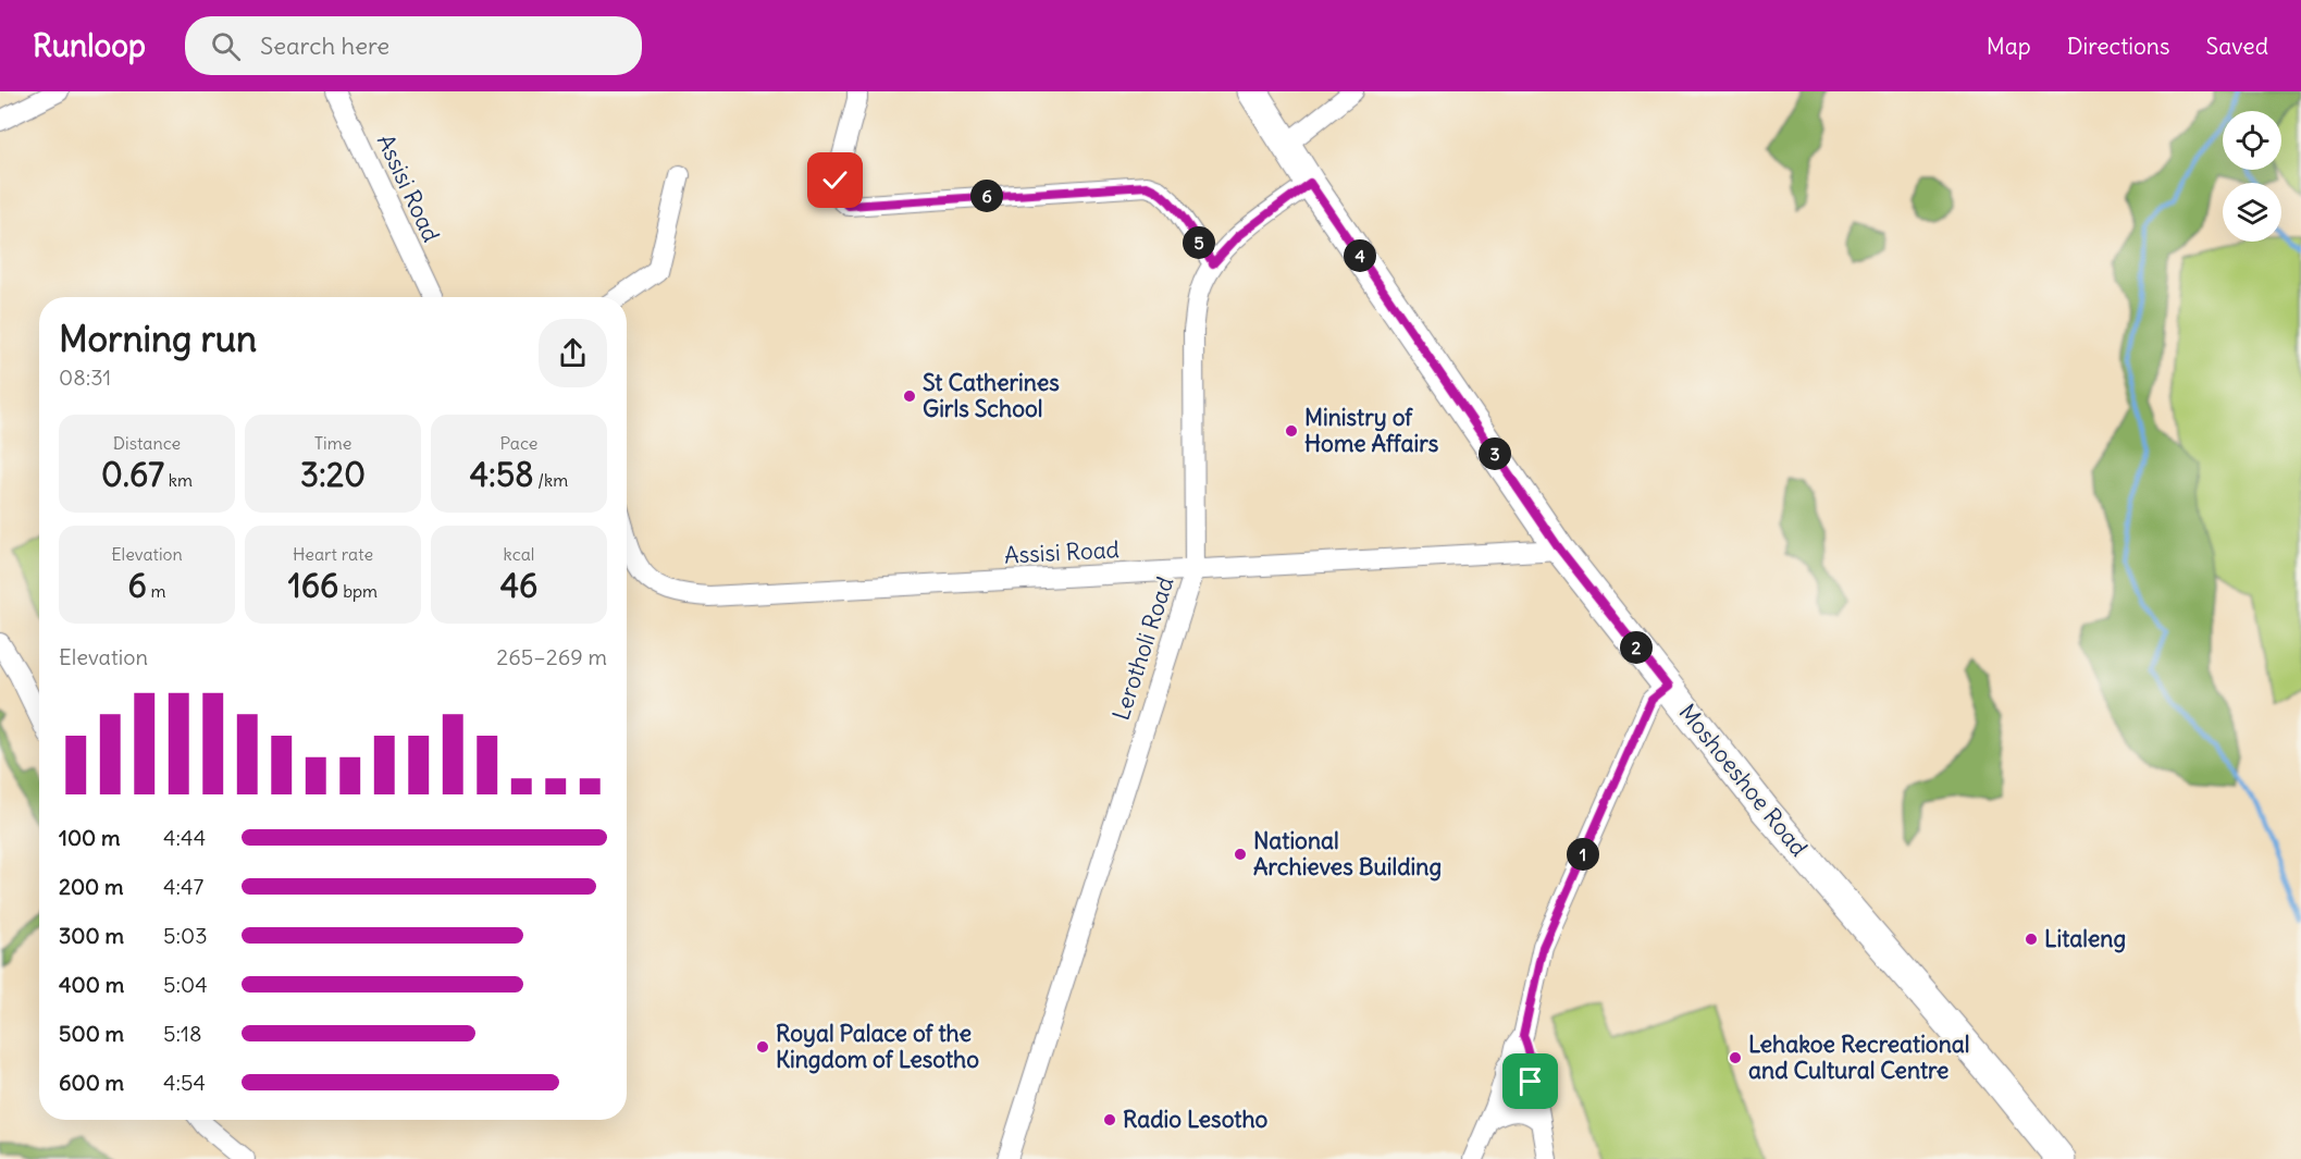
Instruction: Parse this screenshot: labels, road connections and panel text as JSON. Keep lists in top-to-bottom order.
{
  "streets": {
    "main road": ["Moshoeshoe Road"],
    "street": ["Assisi Road", "Lerotholi Road"]
  },
  "crossings": [
    ["Assisi Road", "Lerotholi Road"],
    ["Assisi Road", "Moshoeshoe Road"],
    ["Lerotholi Road", "Moshoeshoe Road"]
  ],
  "places": [
    "St Catherines Girls School",
    "Ministry of Home Affairs",
    "National Archieves Building",
    "Litaleng",
    "Royal Palace of the Kingdom of Lesotho",
    "Lehakoe Recreational and Cultural Centre",
    "Radio Lesotho"
  ],
  "page": {
    "header": "Runloop",
    "search": "Search here",
    "nav": ["Map", "Directions", "Saved"],
    "pins": [
      "6",
      "5",
      "4",
      "3",
      "2",
      "1"
    ],
    "heading": ["Morning run", "08:31"],
    "stats": [
      ["Distance", "0.67 km"],
      ["Time", "3:20"],
      ["Pace", "4:58 /km"],
      ["Elevation", "6 m"],
      ["Heart rate", "166 bpm"],
      ["kcal", "46"]
    ],
    "chart": ["Elevation", "265–269 m"],
    "list": [
      {
        "name": "100 m",
        "note": "4:44"
      },
      {
        "name": "200 m",
        "note": "4:47"
      },
      {
        "name": "300 m",
        "note": "5:03"
      },
      {
        "name": "400 m",
        "note": "5:04"
      },
      {
        "name": "500 m",
        "note": "5:18"
      },
      {
        "name": "600 m",
        "note": "4:54"
      }
    ]
  }
}
